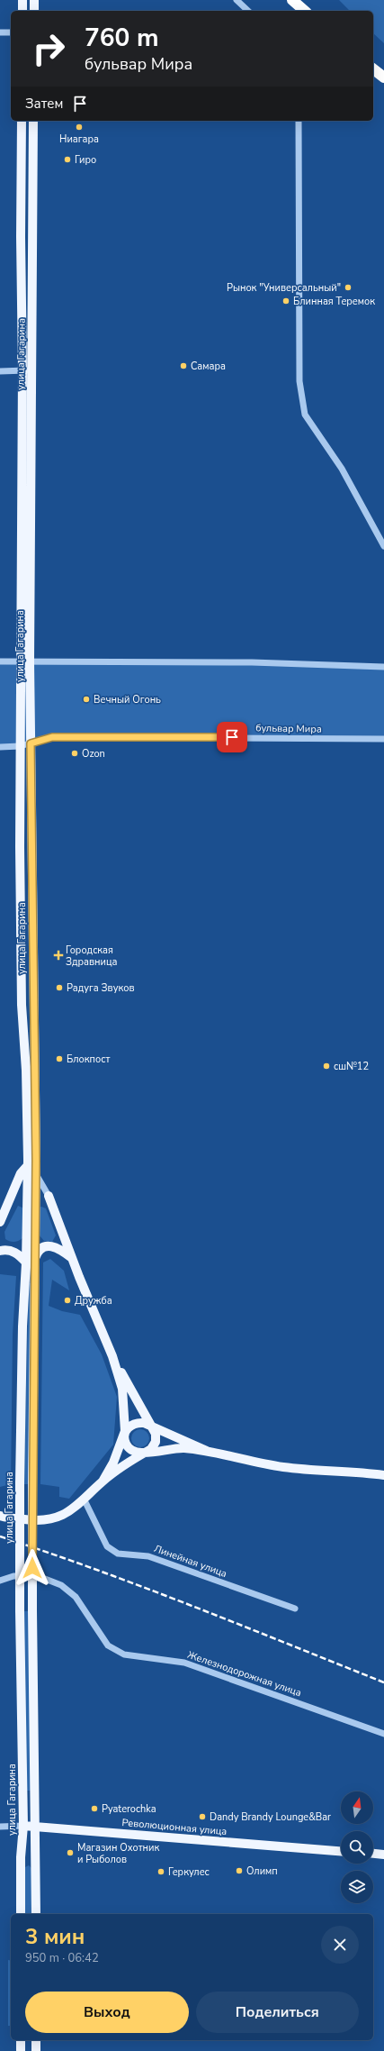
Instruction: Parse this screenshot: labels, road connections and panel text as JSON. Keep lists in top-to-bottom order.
{
  "streets": {
    "main road": ["улица Гагарина", "Революционная улица"],
    "street": ["бульвар Мира", "Линейная улица", "Железнодорожная улица"]
  },
  "crossings": [
    ["улица Гагарина", "бульвар Мира"],
    ["улица Гагарина", "Революционная улица"]
  ],
  "places": {
    "other": [
      "Ниагара",
      "Гиро",
      "Рынок \"Универсальный\"",
      "Блинная Теремок",
      "Самара",
      "Вечный Огонь",
      "Ozon",
      "Радуга Звуков",
      "Блокпост",
      "сш№12",
      "Дружба",
      "Pyaterochka",
      "Dandy Brandy Lounge&Bar",
      "Магазин Охотник и Рыболов",
      "Олимп",
      "Геркулес"
    ],
    "health": ["Городская Здравница"]
  },
  "north": "top",
  "page": {
    "turn": ["760 m", "бульвар Мира"],
    "then": "Затем",
    "heading": ["3 мин", "950 m · 06:42"],
    "buttons": ["Выход", "Поделиться"]
  }
}
